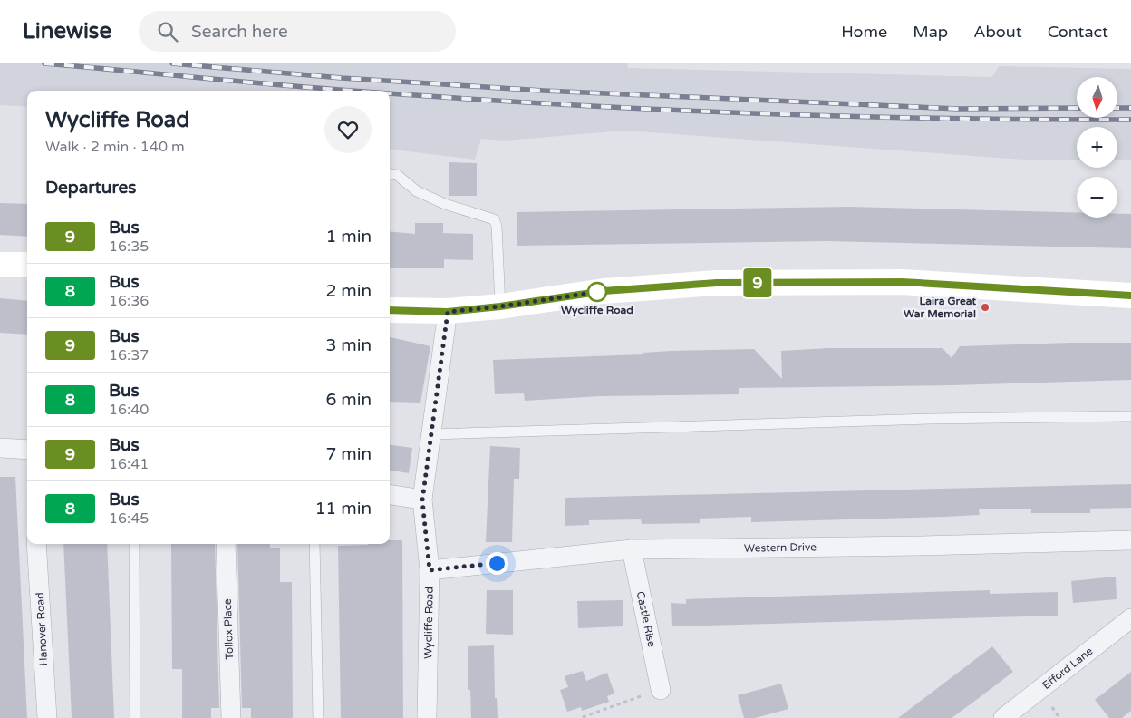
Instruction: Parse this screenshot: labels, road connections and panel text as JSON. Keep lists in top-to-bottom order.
{
  "streets": {
    "street": [
      "Western Drive",
      "Castle Rise",
      "Wycliffe Road",
      "Hanover Road",
      "Tollox Place",
      "Efford Lane"
    ]
  },
  "crossings": [
    ["Western Drive", "Castle Rise"],
    ["Western Drive", "Wycliffe Road"]
  ],
  "places": ["Wycliffe Road", "Laira Great War Memorial"],
  "lines": ["bus line 9"],
  "north": "bottom",
  "page": {
    "header": "Linewise",
    "search": "Search here",
    "nav": [
      "Home",
      "Map",
      "About",
      "Contact"
    ],
    "on_map": "9",
    "map_buttons": ["+", "−"],
    "heading": [
      ["Wycliffe Road", "Walk · 2 min · 140 m"],
      "Departures"
    ],
    "list": [
      {
        "mark": "9",
        "name": "Bus",
        "note": "16:35",
        "value": "1 min"
      },
      {
        "mark": "8",
        "name": "Bus",
        "note": "16:36",
        "value": "2 min"
      },
      {
        "mark": "9",
        "name": "Bus",
        "note": "16:37",
        "value": "3 min"
      },
      {
        "mark": "8",
        "name": "Bus",
        "note": "16:40",
        "value": "6 min"
      },
      {
        "mark": "9",
        "name": "Bus",
        "note": "16:41",
        "value": "7 min"
      },
      {
        "mark": "8",
        "name": "Bus",
        "note": "16:45",
        "value": "11 min"
      }
    ]
  }
}
